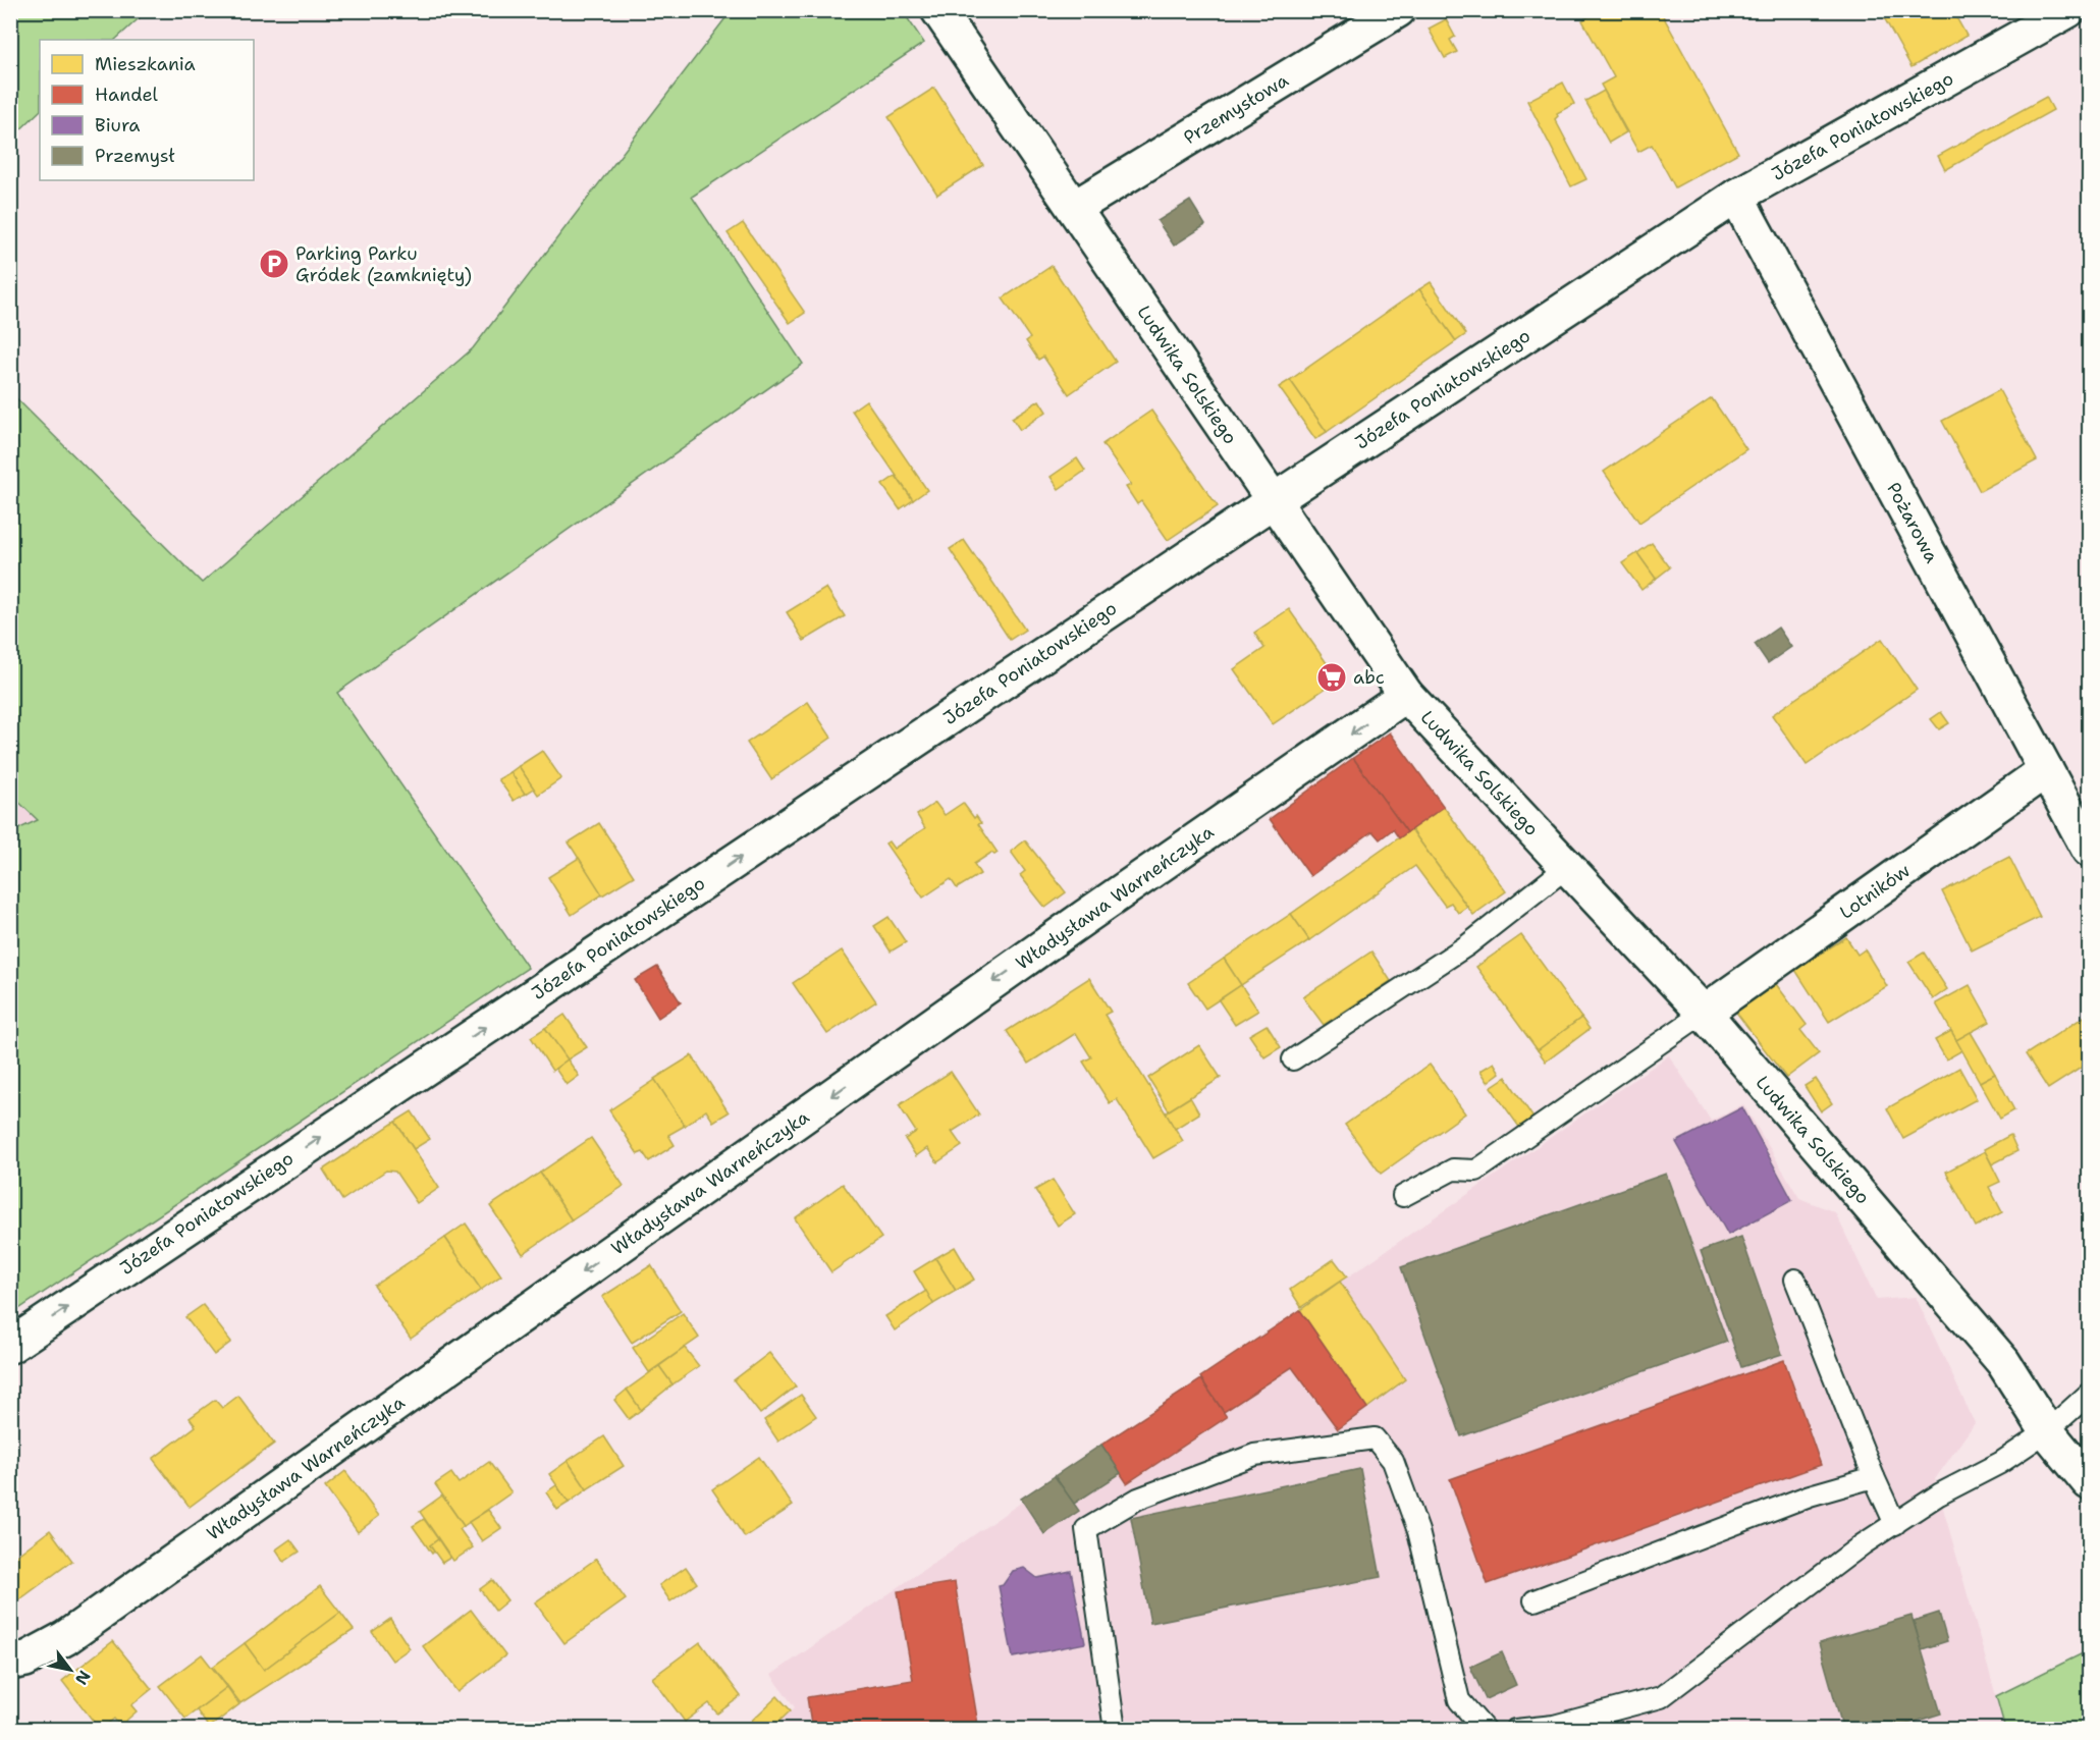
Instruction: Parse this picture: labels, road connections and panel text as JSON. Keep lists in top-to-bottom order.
{
  "streets": {
    "street": [
      "Przemysłowa",
      "Józefa Poniatowskiego",
      "Ludwika Solskiego",
      "Pożarowa",
      "Lotników",
      "Władysława Warneńczyka"
    ]
  },
  "crossings": [
    ["Przemysłowa", "Ludwika Solskiego"],
    ["Józefa Poniatowskiego", "Ludwika Solskiego"],
    ["Józefa Poniatowskiego", "Pożarowa"],
    ["Ludwika Solskiego", "Lotników"],
    ["Ludwika Solskiego", "Władysława Warneńczyka"],
    ["Pożarowa", "Lotników"]
  ],
  "one_way": ["Józefa Poniatowskiego", "Władysława Warneńczyka"],
  "places": {
    "parking": ["Parking Parku Gródek (zamknięty)"],
    "supermarket": ["abc"]
  },
  "legend": [
    "Mieszkania",
    "Handel",
    "Biura",
    "Przemysł"
  ],
  "north": "bottom right"
}
